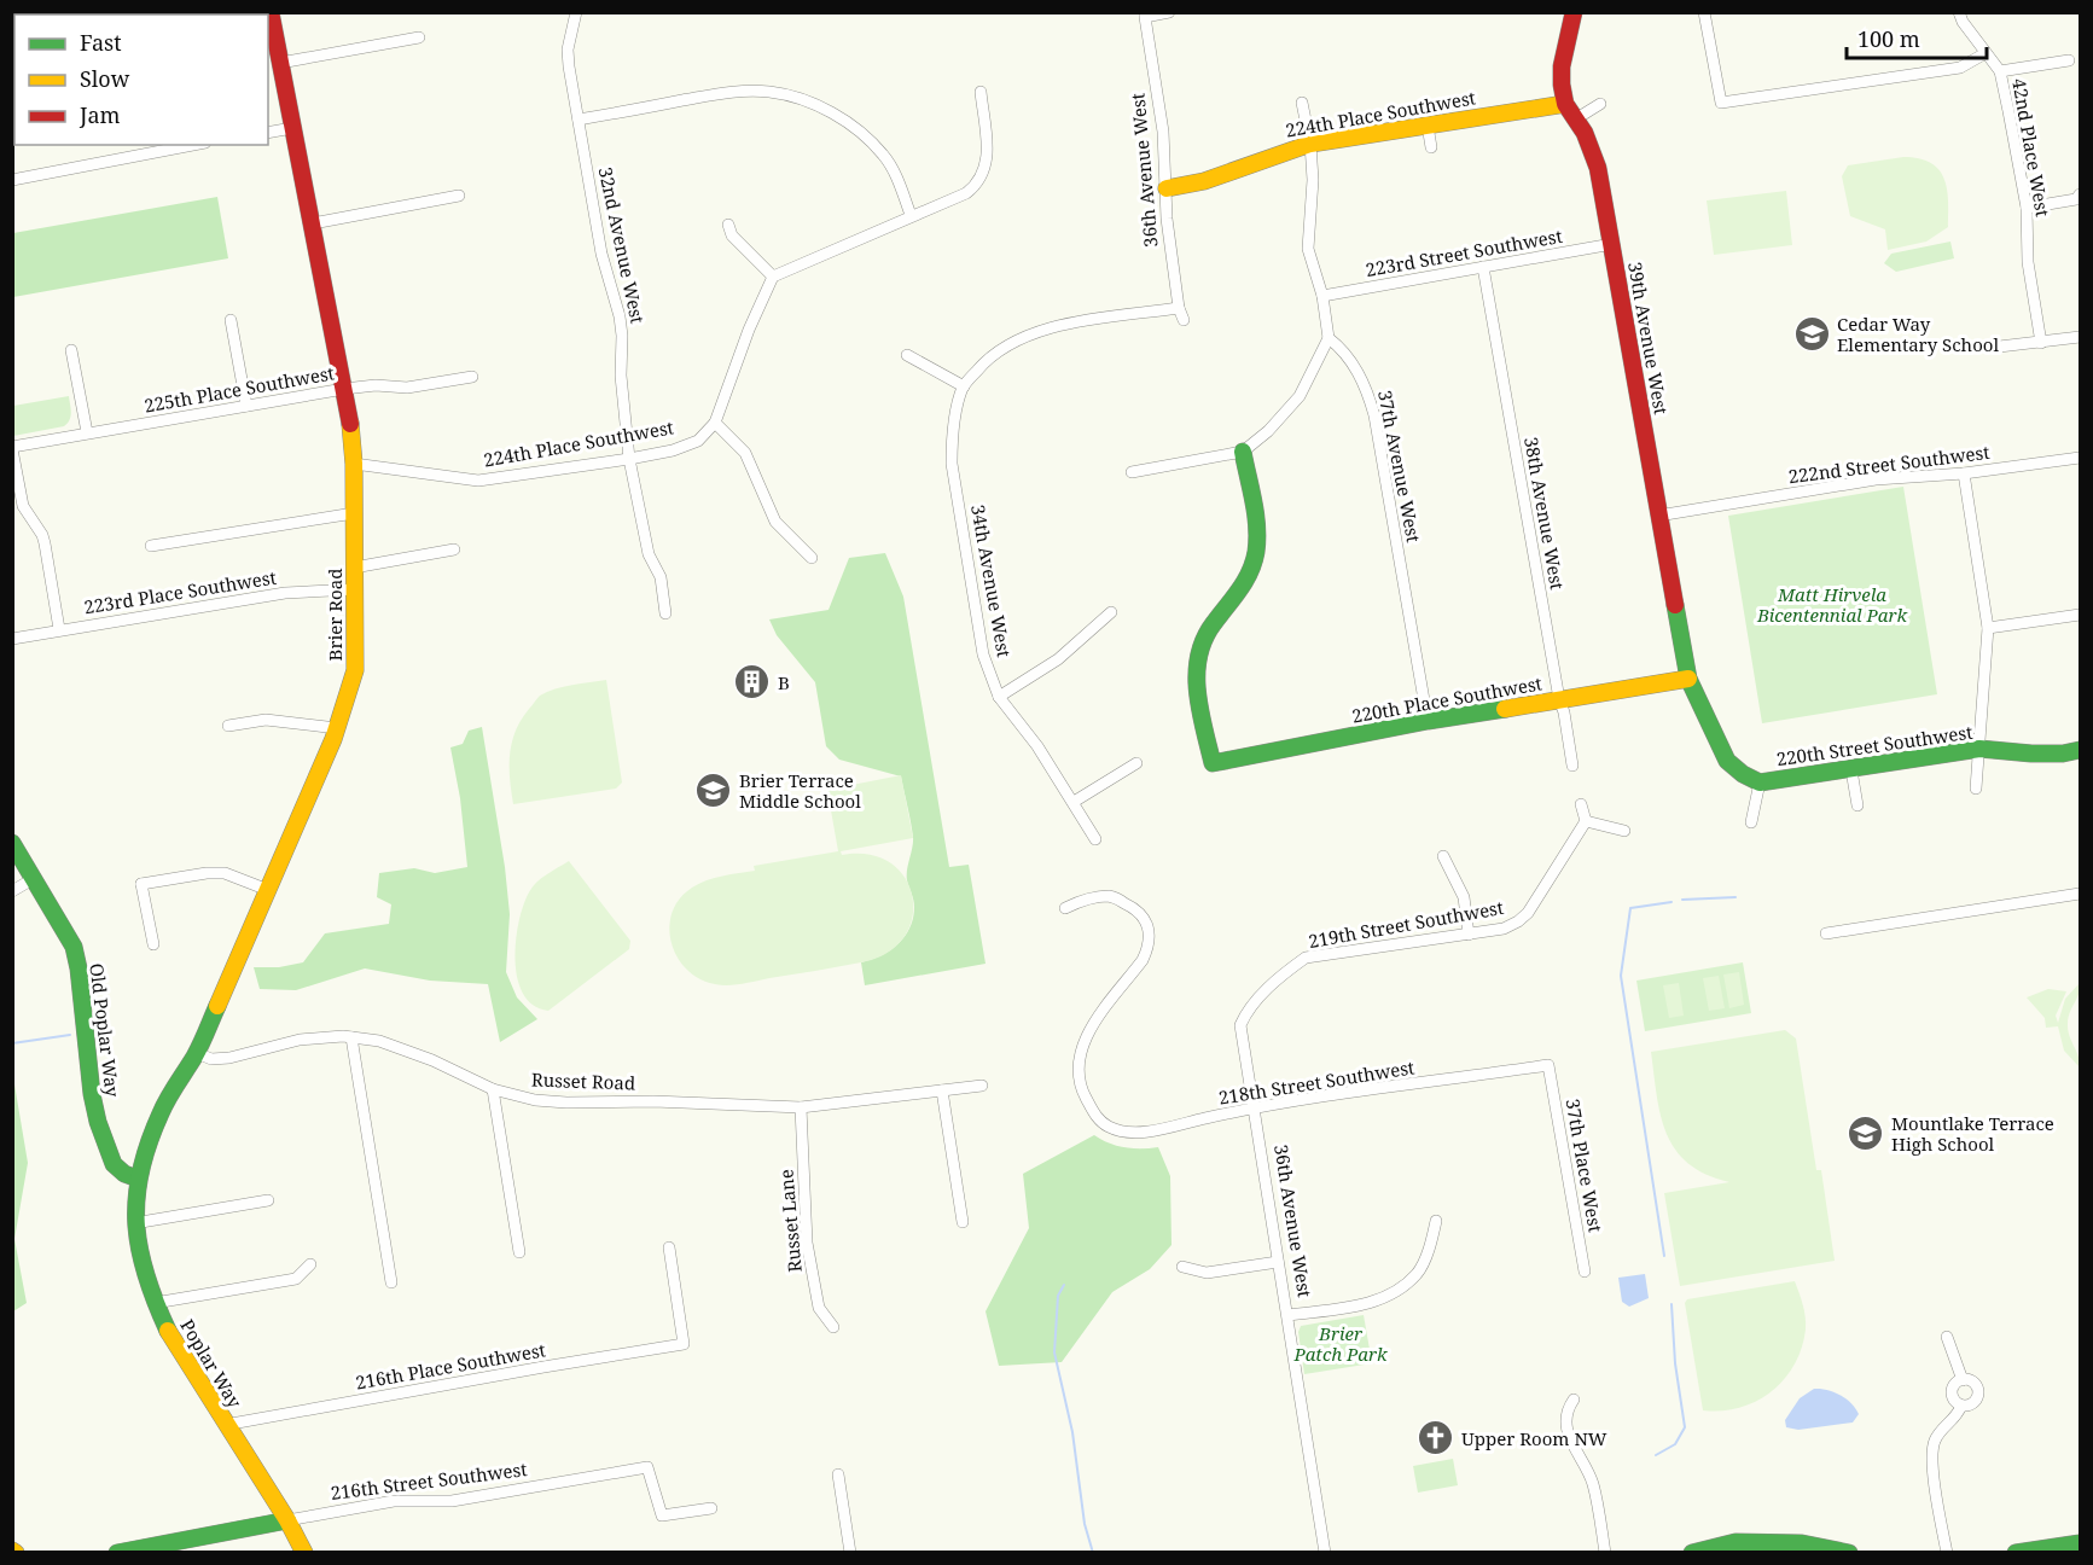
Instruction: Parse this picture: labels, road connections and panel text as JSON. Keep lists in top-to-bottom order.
{
  "streets": {
    "street": [
      "224th Place Southwest",
      "42nd Place West",
      "36th Avenue West",
      "32nd Avenue West",
      "223rd Street Southwest",
      "39th Avenue West",
      "225th Place Southwest",
      "222nd Street Southwest",
      "37th Avenue West",
      "38th Avenue West",
      "34th Avenue West",
      "223rd Place Southwest",
      "Brier Road",
      "220th Place Southwest",
      "220th Street Southwest",
      "219th Street Southwest",
      "Old Poplar Way",
      "Russet Road",
      "218th Street Southwest",
      "37th Place West",
      "Russet Lane",
      "Poplar Way",
      "216th Place Southwest",
      "216th Street Southwest"
    ]
  },
  "crossings": [
    ["224th Place Southwest", "36th Avenue West"],
    ["224th Place Southwest", "32nd Avenue West"],
    ["224th Place Southwest", "39th Avenue West"],
    ["224th Place Southwest", "Brier Road"],
    ["36th Avenue West", "34th Avenue West"],
    ["36th Avenue West", "219th Street Southwest"],
    ["36th Avenue West", "218th Street Southwest"],
    ["223rd Street Southwest", "39th Avenue West"],
    ["223rd Street Southwest", "38th Avenue West"],
    ["39th Avenue West", "222nd Street Southwest"],
    ["39th Avenue West", "220th Place Southwest"],
    ["39th Avenue West", "220th Street Southwest"],
    ["225th Place Southwest", "Brier Road"],
    ["37th Avenue West", "220th Place Southwest"],
    ["38th Avenue West", "220th Place Southwest"],
    ["223rd Place Southwest", "Brier Road"],
    ["Brier Road", "Old Poplar Way"],
    ["Brier Road", "Russet Road"],
    ["Brier Road", "Poplar Way"],
    ["220th Place Southwest", "220th Street Southwest"],
    ["Old Poplar Way", "Poplar Way"],
    ["Russet Road", "Russet Lane"],
    ["218th Street Southwest", "37th Place West"],
    ["Poplar Way", "216th Place Southwest"],
    ["Poplar Way", "216th Street Southwest"]
  ],
  "parks": ["Matt Hirvela Bicentennial Park", "Brier Patch Park"],
  "places": {
    "school or university": ["Cedar Way Elementary School", "Brier Terrace Middle School", "Mountlake Terrace High School"],
    "building": ["B"],
    "church": ["Upper Room NW"]
  },
  "legend": ["Fast", "Slow", "Jam"],
  "scale_bar": "100 m"
}
